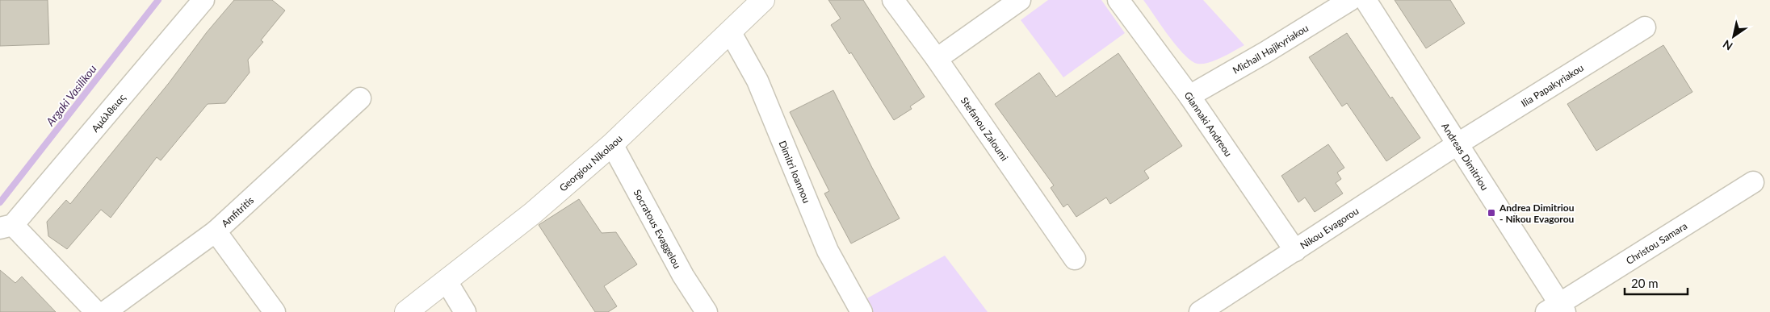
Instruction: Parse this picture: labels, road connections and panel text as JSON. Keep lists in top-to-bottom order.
{
  "streets": {
    "street": [
      "Michail Hajikyriakou",
      "Ilia Papakyriakou",
      "Αμάλθειας",
      "Giannaki Andreou",
      "Stefanou Zaloumi",
      "Andreas Dimitriou",
      "Georgiou Nikolaou",
      "Dimitri Ioannou",
      "Amfitritis",
      "Nikou Evagorou",
      "Socratous Evaggelou",
      "Christou Samara"
    ]
  },
  "crossings": [
    ["Michail Hajikyriakou", "Giannaki Andreou"],
    ["Ilia Papakyriakou", "Andreas Dimitriou"],
    ["Ilia Papakyriakou", "Nikou Evagorou"],
    ["Giannaki Andreou", "Nikou Evagorou"],
    ["Andreas Dimitriou", "Nikou Evagorou"],
    ["Andreas Dimitriou", "Christou Samara"],
    ["Georgiou Nikolaou", "Dimitri Ioannou"],
    ["Georgiou Nikolaou", "Socratous Evaggelou"]
  ],
  "water": ["Argaki Vasilikou"],
  "places": {
    "transit": ["Andrea Dimitriou - Nikou Evagorou"]
  },
  "scale_bar": "20 m",
  "north": "bottom left"
}
